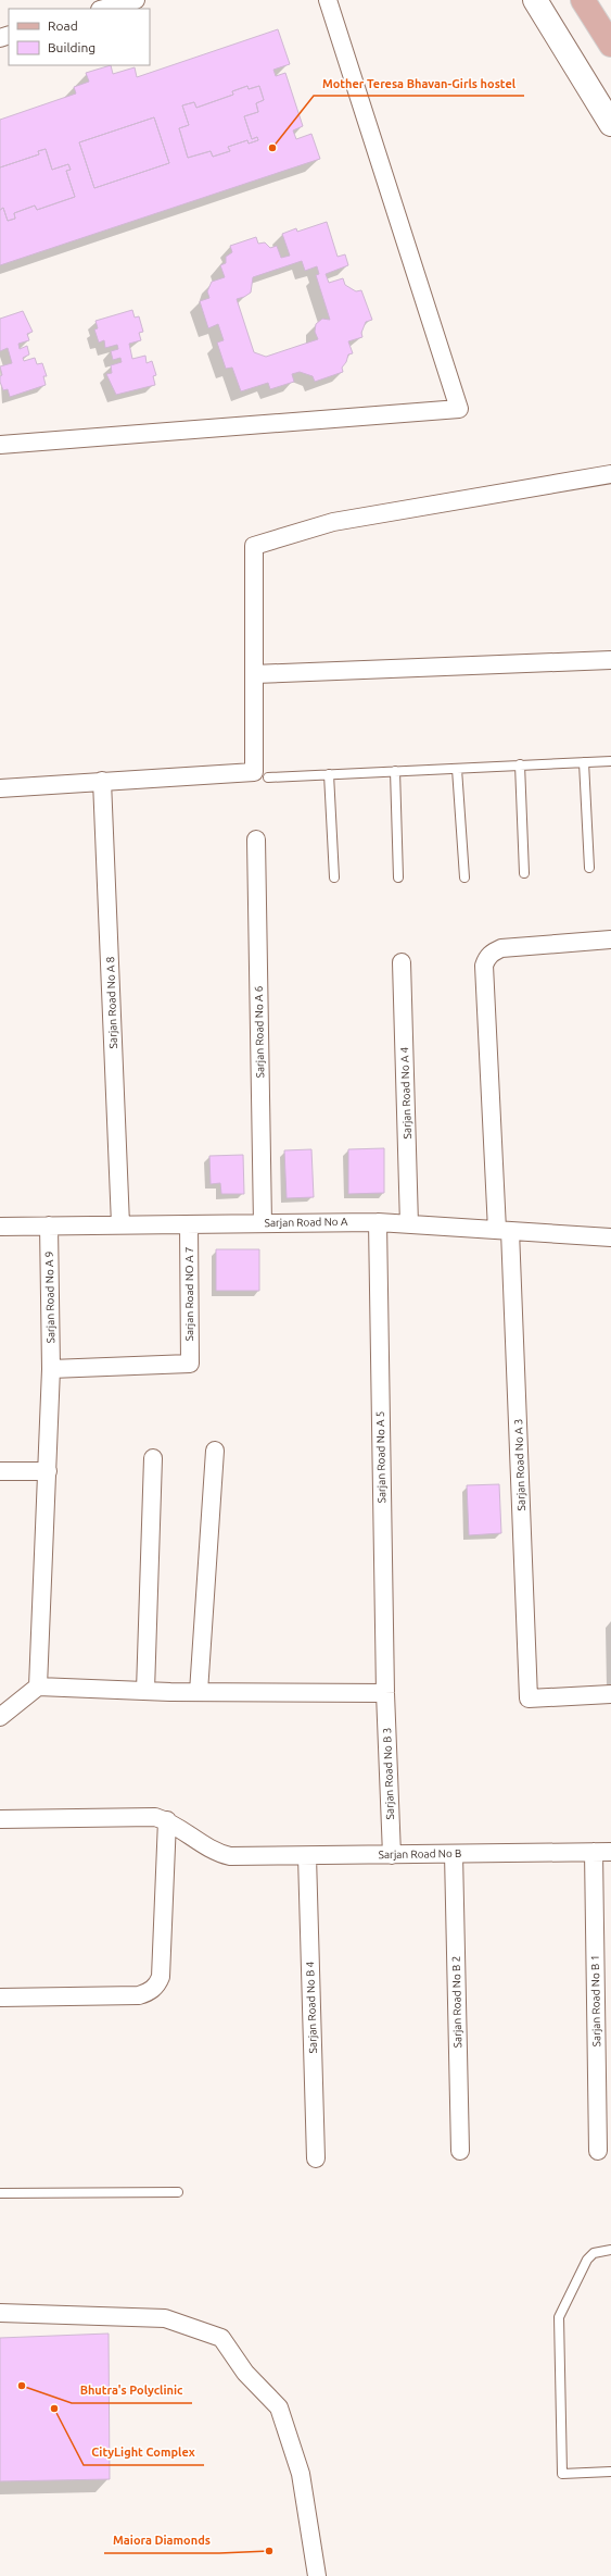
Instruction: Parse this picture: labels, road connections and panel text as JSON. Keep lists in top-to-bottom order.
{
  "streets": {
    "street": [
      "Sarjan Road No A 8",
      "Sarjan Road No A 6",
      "Sarjan Road No A 4",
      "Sarjan Road No A",
      "Sarjan Road NO A 7",
      "Sarjan Road No A 9",
      "Sarjan Road No A 5",
      "Sarjan Road No A 3",
      "Sarjan Road No B 3",
      "Sarjan Road No B",
      "Sarjan Road No B 1",
      "Sarjan Road No B 2",
      "Sarjan Road No B 4"
    ]
  },
  "crossings": [
    ["Sarjan Road No A 8", "Sarjan Road No A"],
    ["Sarjan Road No A 6", "Sarjan Road No A"],
    ["Sarjan Road No A 4", "Sarjan Road No A"],
    ["Sarjan Road No A", "Sarjan Road NO A 7"],
    ["Sarjan Road No A", "Sarjan Road No A 9"],
    ["Sarjan Road No A", "Sarjan Road No A 5"],
    ["Sarjan Road No A", "Sarjan Road No A 3"],
    ["Sarjan Road NO A 7", "Sarjan Road No A 9"],
    ["Sarjan Road No A 5", "Sarjan Road No B 3"],
    ["Sarjan Road No B 3", "Sarjan Road No B"],
    ["Sarjan Road No B", "Sarjan Road No B 1"],
    ["Sarjan Road No B", "Sarjan Road No B 2"],
    ["Sarjan Road No B", "Sarjan Road No B 4"]
  ],
  "places": [
    "Mother Teresa Bhavan-Girls hostel",
    "Bhutra's Polyclinic",
    "CityLight Complex",
    "Maiora Diamonds"
  ],
  "legend": ["Road", "Building"]
}
